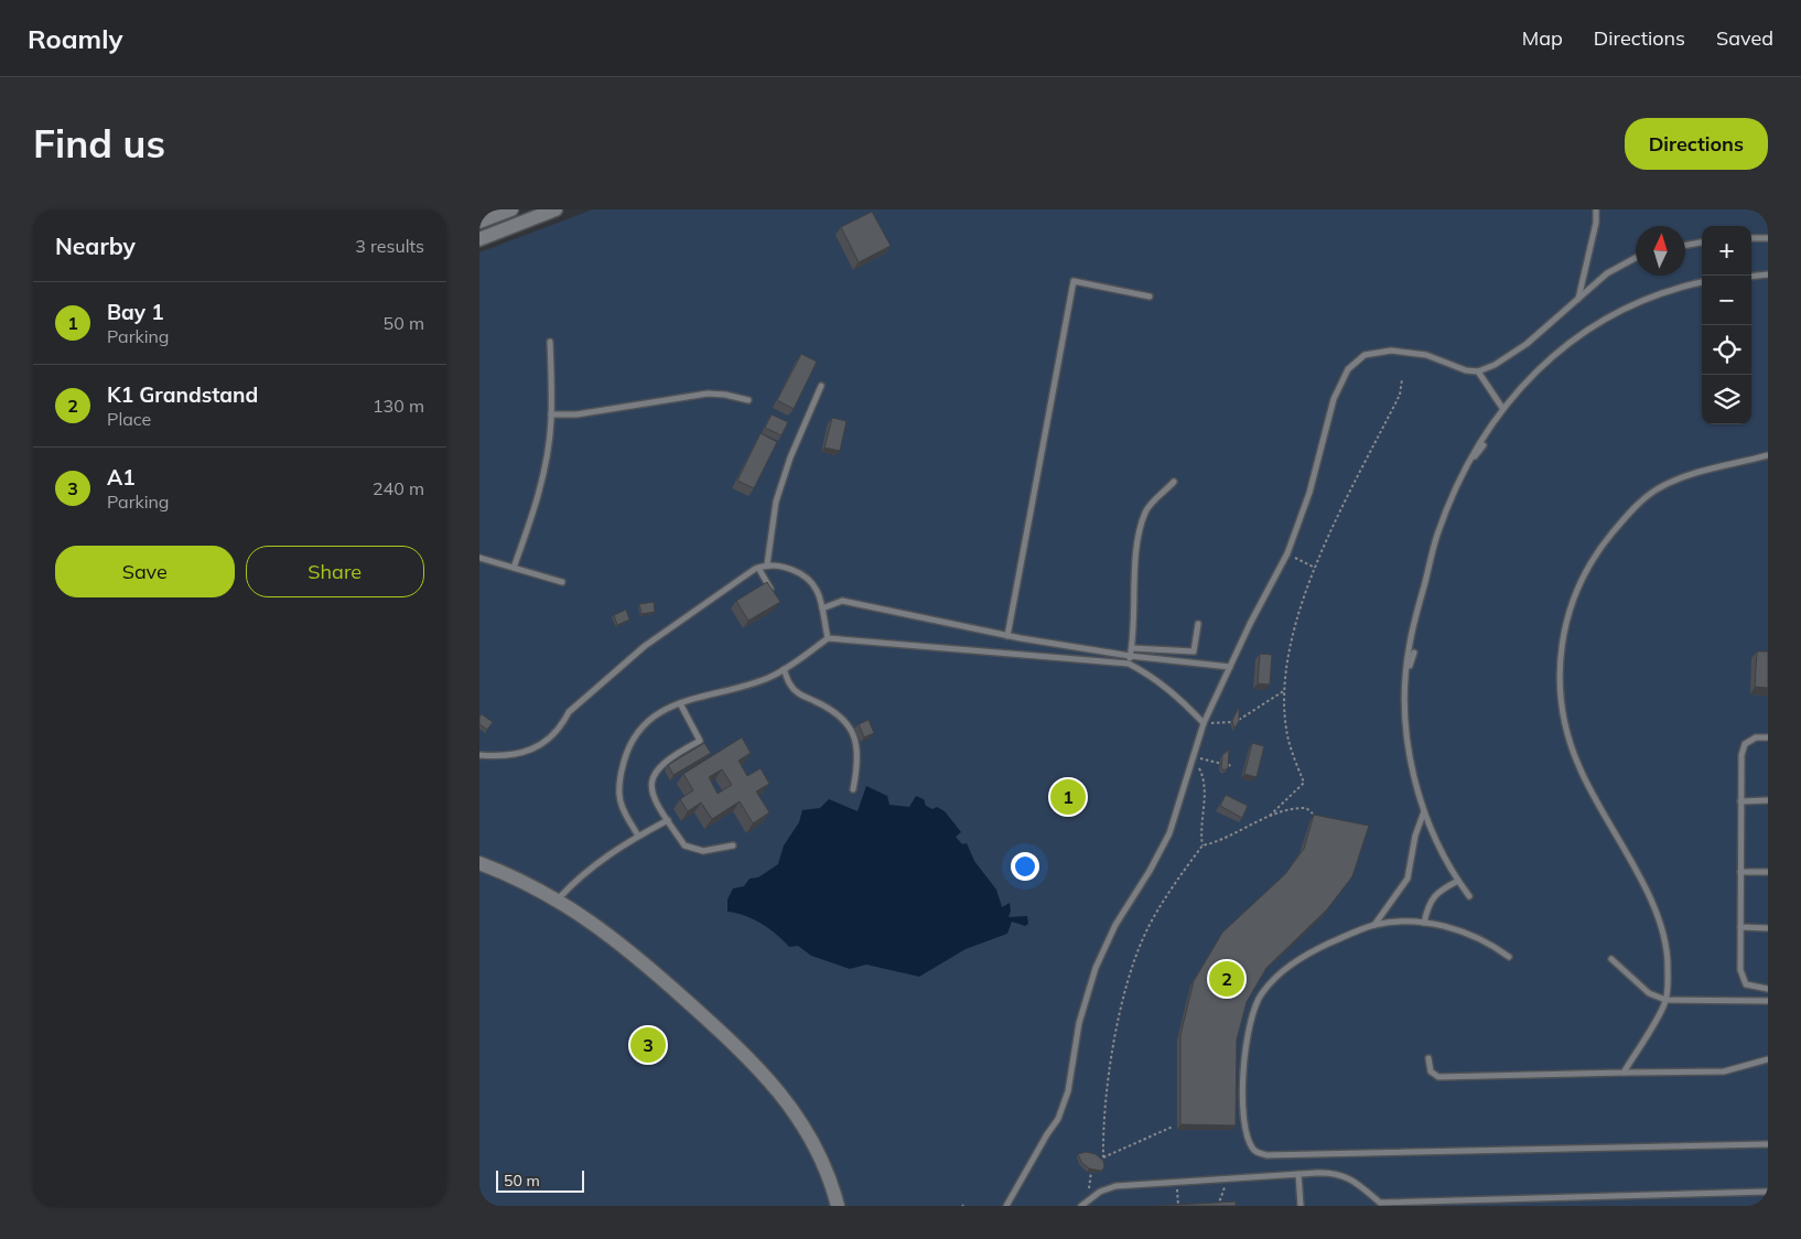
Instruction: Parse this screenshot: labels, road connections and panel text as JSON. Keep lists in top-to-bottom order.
{
  "scale_bar": "50 m",
  "north": "top",
  "page": {
    "header": "Roamly",
    "nav": ["Map", "Directions", "Saved"],
    "buttons": [
      "Directions",
      ["Save", "Share"]
    ],
    "title": "Find us",
    "heading": ["Nearby", "3 results"],
    "map_buttons": ["+", "−"],
    "list": [
      {
        "mark": "1",
        "name": "Bay 1",
        "note": "Parking",
        "value": "50 m"
      },
      {
        "mark": "2",
        "name": "K1 Grandstand",
        "note": "Place",
        "value": "130 m"
      },
      {
        "mark": "3",
        "name": "A1",
        "note": "Parking",
        "value": "240 m"
      }
    ],
    "pins": ["1", "2", "3"],
    "scale": "50 m"
  }
}
